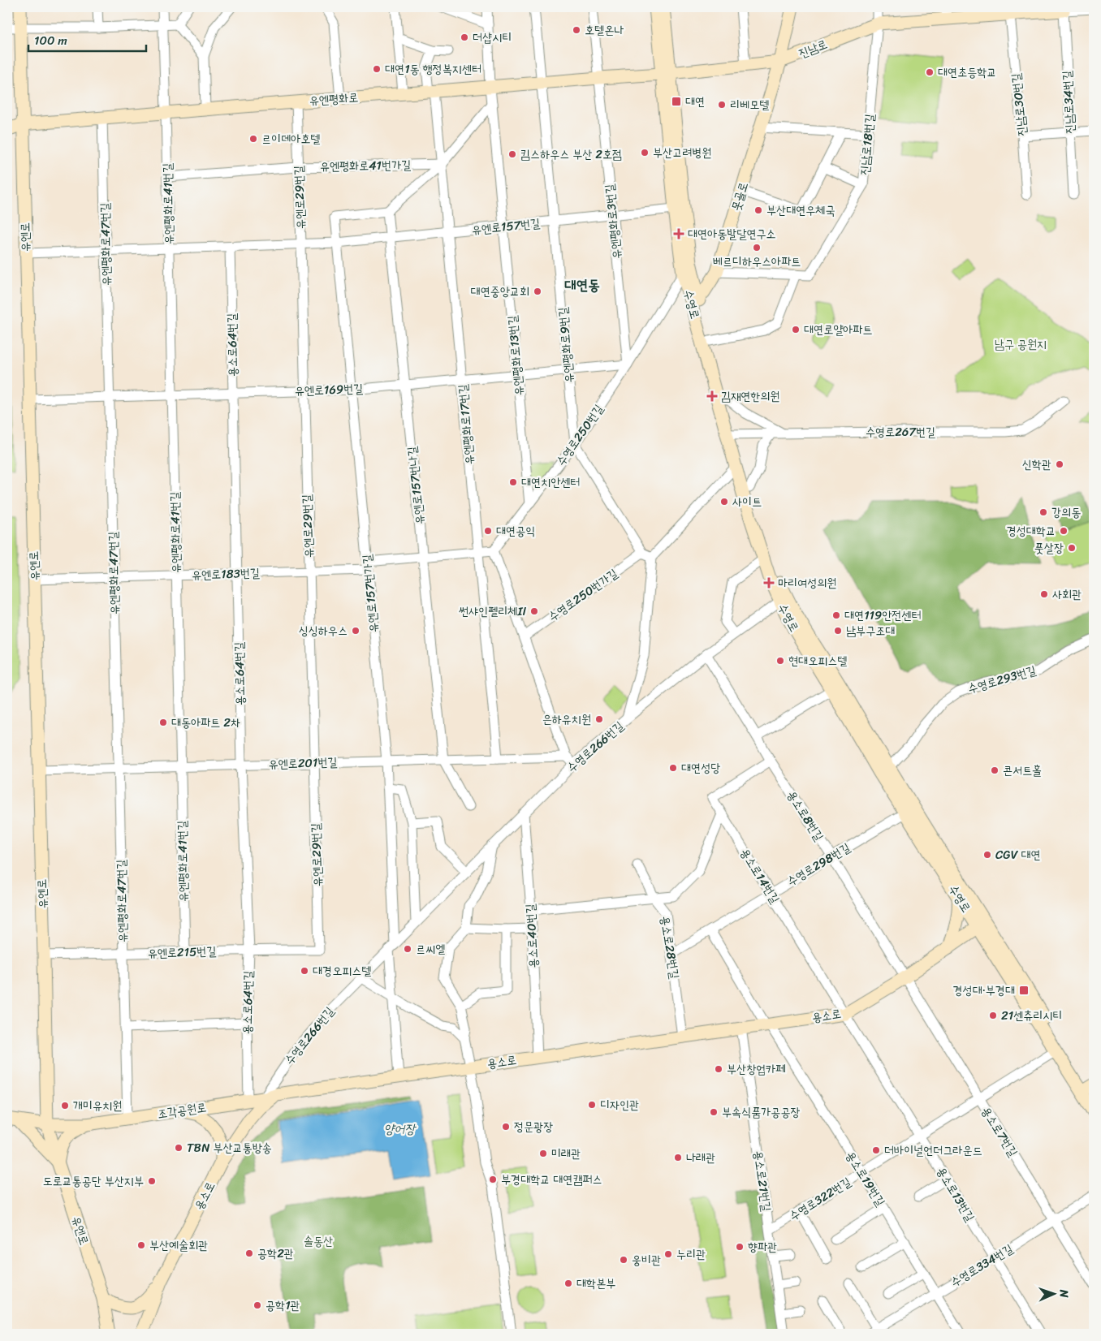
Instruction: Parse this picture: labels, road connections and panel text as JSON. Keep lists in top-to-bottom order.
{
  "streets": {
    "main road": [
      "진남로",
      "유엔평화로",
      "못골로",
      "유엔로",
      "수영로",
      "용소로",
      "조각공원로"
    ],
    "street": [
      "진남로34번길",
      "진남로30번길",
      "진남로18번길",
      "유엔평화로41번가길",
      "유엔로29번길",
      "유엔평화로41번길",
      "유엔평화로3번길",
      "유엔로157번길",
      "유엔평화로47번길",
      "용소로64번길",
      "유엔평화로9번길",
      "유엔평화로13번길",
      "유엔로169번길",
      "유엔평화로17번길",
      "수영로267번길",
      "수영로250번길",
      "유엔로157번나길",
      "유엔로183번길",
      "유엔로157번가길",
      "수영로250번가길",
      "수영로293번길",
      "수영로266번길",
      "유엔로201번길",
      "용소로8번길",
      "수영로298번길",
      "용소로14번길",
      "용소로40번길",
      "용소로28번길",
      "유엔로215번길",
      "용소로7번길",
      "용소로19번길",
      "용소로21번길",
      "용소로13번길",
      "수영로322번길",
      "수영로334번길"
    ]
  },
  "crossings": [
    ["진남로", "유엔평화로"],
    ["진남로", "진남로34번길"],
    ["진남로", "진남로30번길"],
    ["진남로", "진남로18번길"],
    ["진남로", "못골로"],
    ["진남로", "수영로"],
    ["유엔평화로", "유엔로29번길"],
    ["유엔평화로", "유엔평화로41번길"],
    ["유엔평화로", "유엔평화로3번길"],
    ["유엔평화로", "유엔로"],
    ["유엔평화로", "유엔평화로47번길"],
    ["유엔평화로", "수영로"],
    ["유엔평화로", "유엔평화로9번길"],
    ["유엔평화로", "유엔평화로13번길"],
    ["유엔평화로", "유엔평화로17번길"],
    ["유엔평화로41번가길", "유엔로29번길"],
    ["유엔평화로41번가길", "유엔평화로41번길"],
    ["유엔평화로41번가길", "유엔평화로17번길"],
    ["못골로", "수영로"],
    ["유엔로29번길", "유엔로157번길"],
    ["유엔로29번길", "유엔로169번길"],
    ["유엔로29번길", "유엔로183번길"],
    ["유엔로29번길", "유엔로201번길"],
    ["유엔로29번길", "유엔로215번길"],
    ["유엔평화로41번길", "유엔로157번길"],
    ["유엔평화로41번길", "유엔로169번길"],
    ["유엔평화로41번길", "유엔로183번길"],
    ["유엔평화로41번길", "유엔로201번길"],
    ["유엔평화로41번길", "유엔로215번길"],
    ["유엔평화로3번길", "유엔로157번길"],
    ["유엔평화로3번길", "유엔로169번길"],
    ["유엔평화로3번길", "수영로250번길"],
    ["유엔로157번길", "유엔로"],
    ["유엔로157번길", "유엔평화로47번길"],
    ["유엔로157번길", "수영로"],
    ["유엔로157번길", "용소로64번길"],
    ["유엔로157번길", "유엔평화로9번길"],
    ["유엔로157번길", "유엔평화로13번길"],
    ["유엔로157번길", "유엔평화로17번길"],
    ["유엔로157번길", "유엔로157번나길"],
    ["유엔로157번길", "유엔로157번가길"],
    ["유엔로", "유엔로169번길"],
    ["유엔로", "유엔로183번길"],
    ["유엔로", "유엔로201번길"],
    ["유엔로", "유엔로215번길"],
    ["유엔평화로47번길", "유엔로169번길"],
    ["유엔평화로47번길", "유엔로183번길"],
    ["유엔평화로47번길", "유엔로201번길"],
    ["유엔평화로47번길", "유엔로215번길"],
    ["유엔평화로47번길", "조각공원로"],
    ["수영로", "수영로267번길"],
    ["수영로", "수영로250번길"],
    ["수영로", "수영로293번길"],
    ["수영로", "수영로298번길"],
    ["수영로", "용소로"],
    ["수영로", "수영로322번길"],
    ["용소로64번길", "유엔로169번길"],
    ["용소로64번길", "유엔로183번길"],
    ["용소로64번길", "유엔로201번길"],
    ["용소로64번길", "유엔로215번길"],
    ["용소로64번길", "조각공원로"],
    ["유엔평화로9번길", "유엔로169번길"],
    ["유엔평화로9번길", "수영로250번길"],
    ["유엔평화로9번길", "수영로250번가길"],
    ["유엔평화로13번길", "유엔로169번길"],
    ["유엔평화로13번길", "수영로250번길"],
    ["유엔로169번길", "유엔평화로17번길"],
    ["유엔로169번길", "수영로250번길"],
    ["유엔로169번길", "유엔로157번나길"],
    ["유엔로169번길", "유엔로157번가길"],
    ["유엔평화로17번길", "유엔로183번길"],
    ["유엔평화로17번길", "유엔로201번길"],
    ["수영로250번길", "유엔로183번길"],
    ["유엔로157번나길", "유엔로183번길"],
    ["유엔로157번나길", "유엔로201번길"],
    ["유엔로183번길", "유엔로157번가길"],
    ["유엔로157번가길", "수영로266번길"],
    ["유엔로157번가길", "유엔로201번길"],
    ["유엔로157번가길", "용소로"],
    ["수영로266번길", "용소로40번길"],
    ["수영로266번길", "조각공원로"],
    ["용소로8번길", "수영로298번길"],
    ["용소로8번길", "용소로14번길"],
    ["용소로8번길", "용소로"],
    ["용소로8번길", "용소로7번길"],
    ["수영로298번길", "용소로14번길"],
    ["수영로298번길", "용소로28번길"],
    ["용소로14번길", "용소로"],
    ["용소로14번길", "용소로13번길"],
    ["용소로40번길", "용소로"],
    ["용소로28번길", "용소로"],
    ["용소로", "조각공원로"],
    ["용소로", "용소로7번길"],
    ["용소로", "용소로19번길"],
    ["용소로", "용소로21번길"],
    ["용소로", "용소로13번길"],
    ["용소로7번길", "수영로322번길"],
    ["용소로7번길", "수영로334번길"],
    ["용소로19번길", "수영로322번길"],
    ["용소로19번길", "수영로334번길"],
    ["용소로21번길", "수영로322번길"],
    ["용소로13번길", "수영로322번길"],
    ["용소로13번길", "수영로334번길"]
  ],
  "districts": ["대연동"],
  "water": ["양어장"],
  "parks": ["남구 공원지", "솔동산"],
  "places": {
    "other": [
      "호텔온나",
      "더샵시티",
      "대연1동 행정복지센터",
      "대연초등학교",
      "리베모텔",
      "르이데아호텔",
      "부산고려병원",
      "킴스하우스 부산 2호점",
      "부산대연우체국",
      "베르디하우스아파트",
      "대연중앙교회",
      "대연로얄아파트",
      "신학관",
      "대연치안센터",
      "사이트",
      "강의동",
      "대연공익",
      "경성대학교",
      "풋살장",
      "사회관",
      "썬샤인펠리체II",
      "대연119안전센터",
      "싱싱하우스",
      "남부구조대",
      "현대오피스텔",
      "은하유치원",
      "대동아파트 2차",
      "대연성당",
      "콘서트홀",
      "CGV 대연",
      "르씨엘",
      "대경오피스텔",
      "21센츄리시티",
      "부산창업카페",
      "디자인관",
      "개미유치원",
      "부속식품가공공장",
      "정문광장",
      "TBN 부산교통방송",
      "더바이널언더그라운드",
      "미래관",
      "나래관",
      "부경대학교 대연캠퍼스",
      "도로교통공단 부산지부",
      "부산예술회관",
      "향파관",
      "공학2관",
      "누리관",
      "웅비관",
      "대학본부",
      "공학1관"
    ],
    "transit": ["대연", "경성대·부경대"],
    "health": ["대연아동발달연구소", "김재연한의원", "마리여성의원"]
  },
  "scale_bar": "100 m",
  "north": "right"
}
